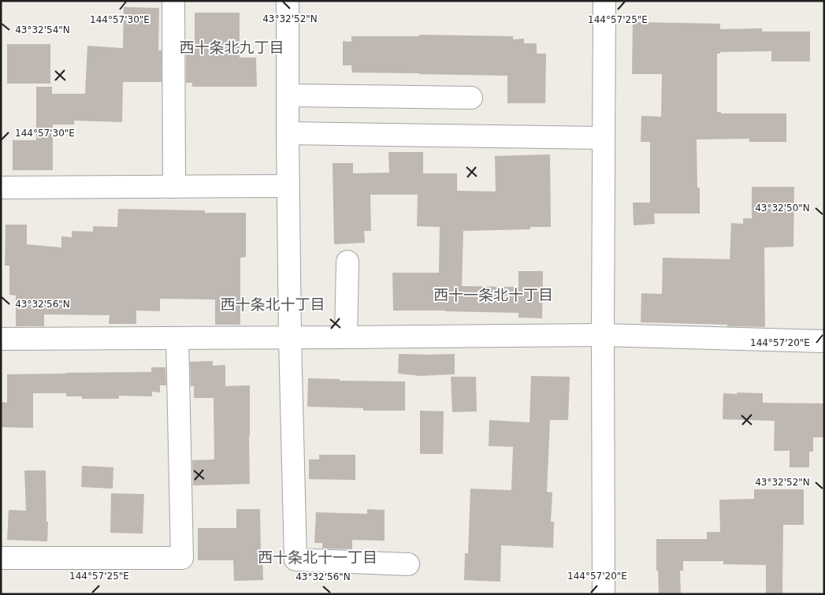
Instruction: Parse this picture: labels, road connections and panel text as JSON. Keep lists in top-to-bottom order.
{
  "districts": [
    "西十条北九丁目",
    "西十一条北十丁目",
    "西十条北十丁目",
    "西十条北十一丁目"
  ],
  "coordinates": [
    "43°32'52\"N",
    "144°57'30\"E",
    "144°57'25\"E",
    "43°32'54\"N",
    "43°32'50\"N",
    "43°32'56\"N",
    "144°57'20\"E"
  ]
}
